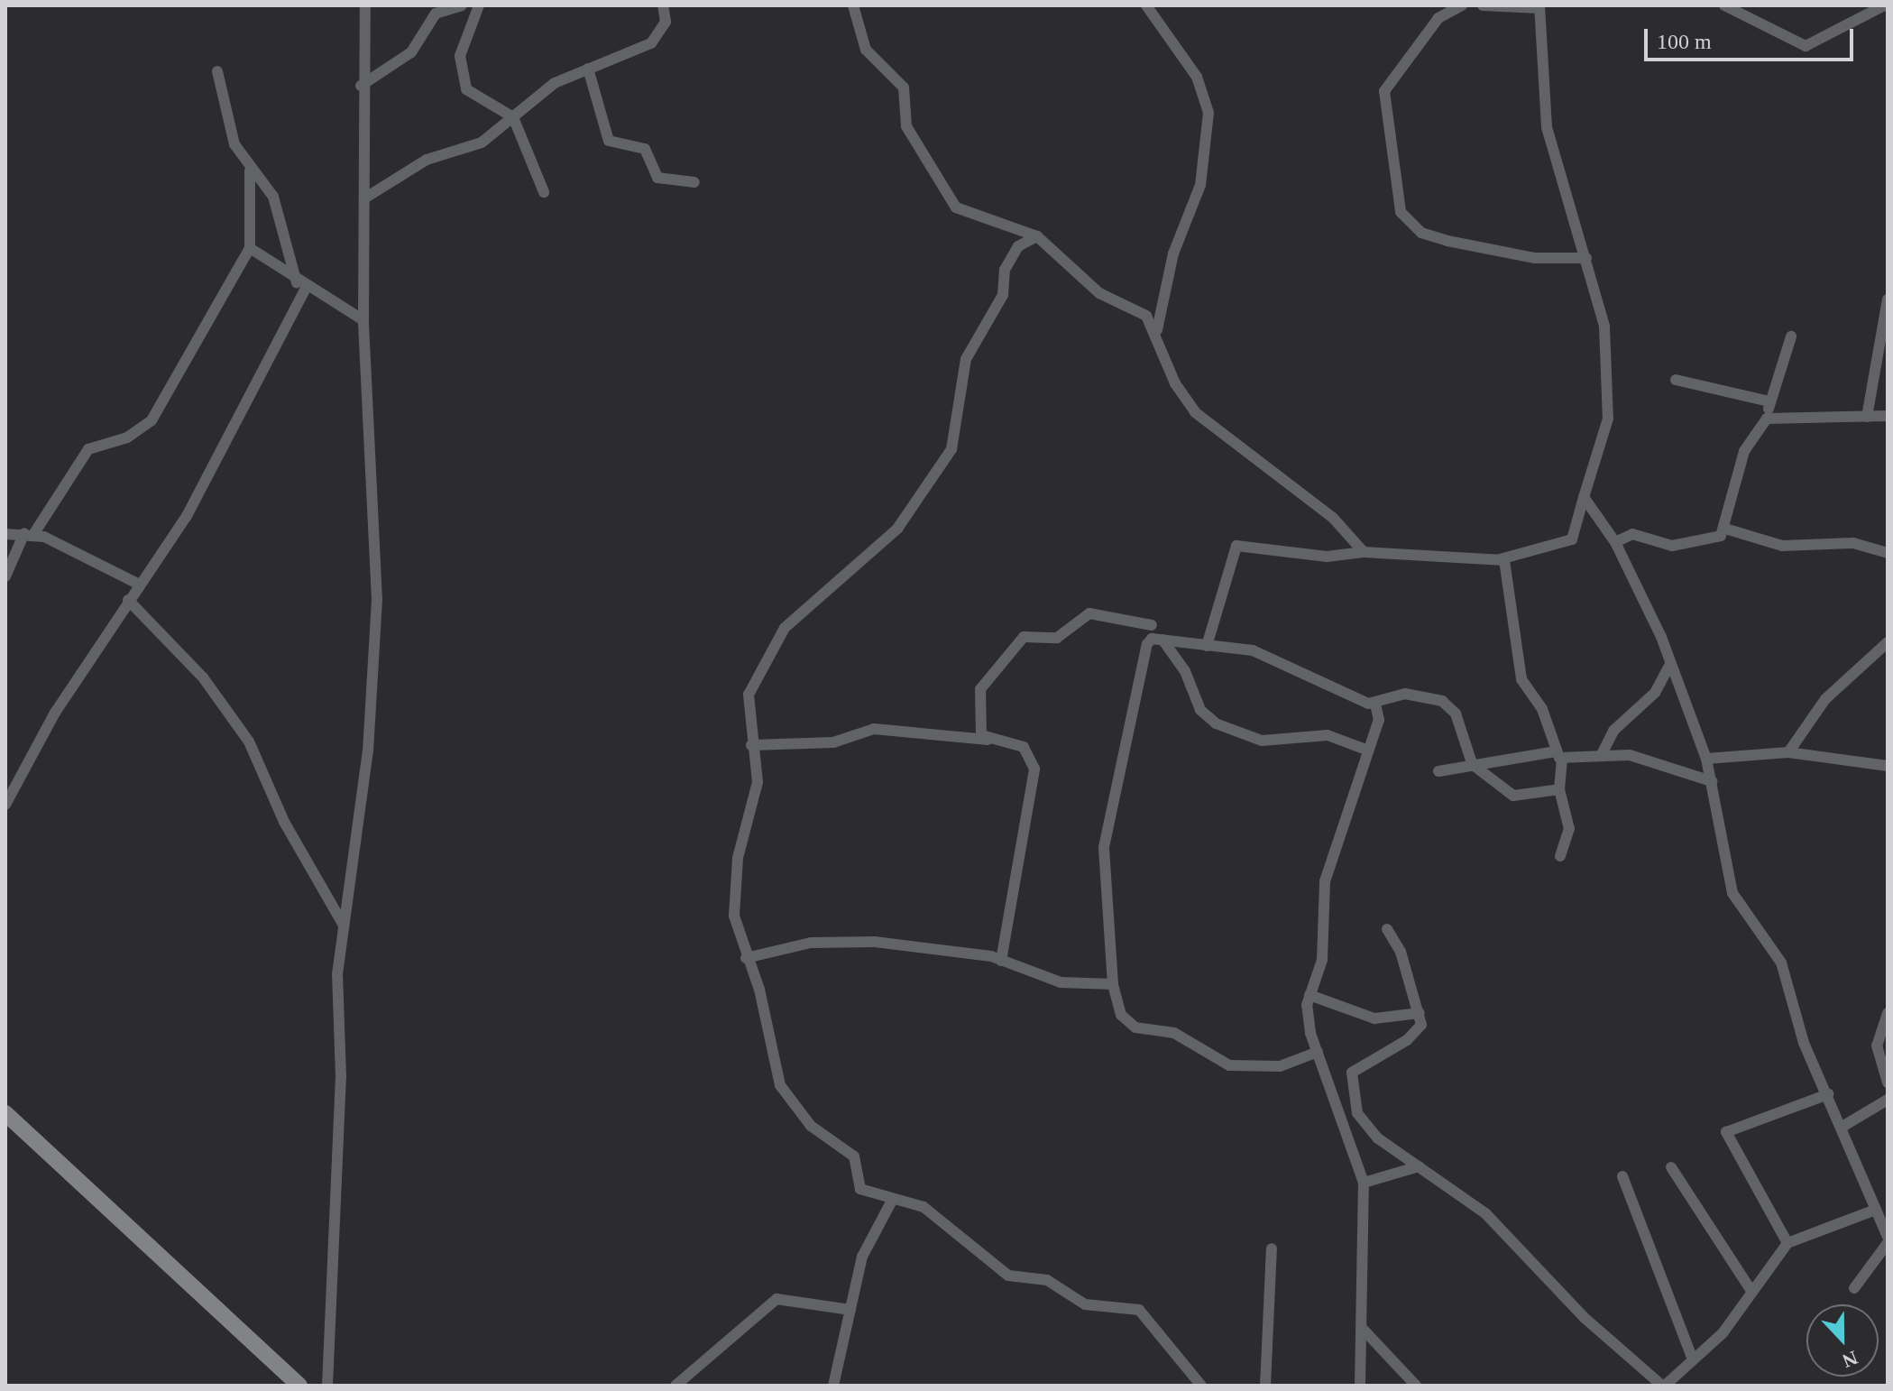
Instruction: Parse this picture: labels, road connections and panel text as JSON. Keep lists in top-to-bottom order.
{
  "scale_bar": "100 m",
  "north": "bottom"
}
